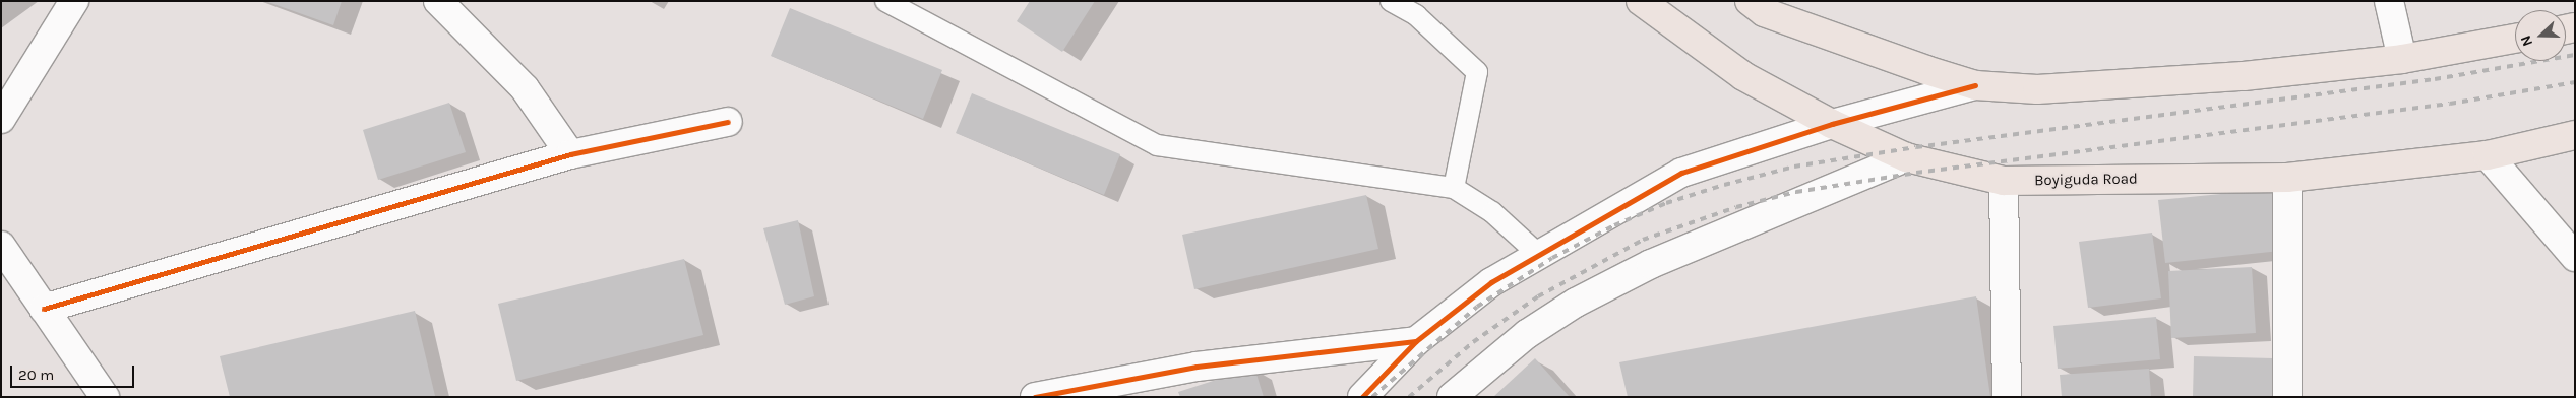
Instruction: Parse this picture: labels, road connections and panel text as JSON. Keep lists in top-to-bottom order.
{
  "streets": {
    "main road": ["Boyiguda Road"]
  },
  "scale_bar": "20 m",
  "north": "left"
}
